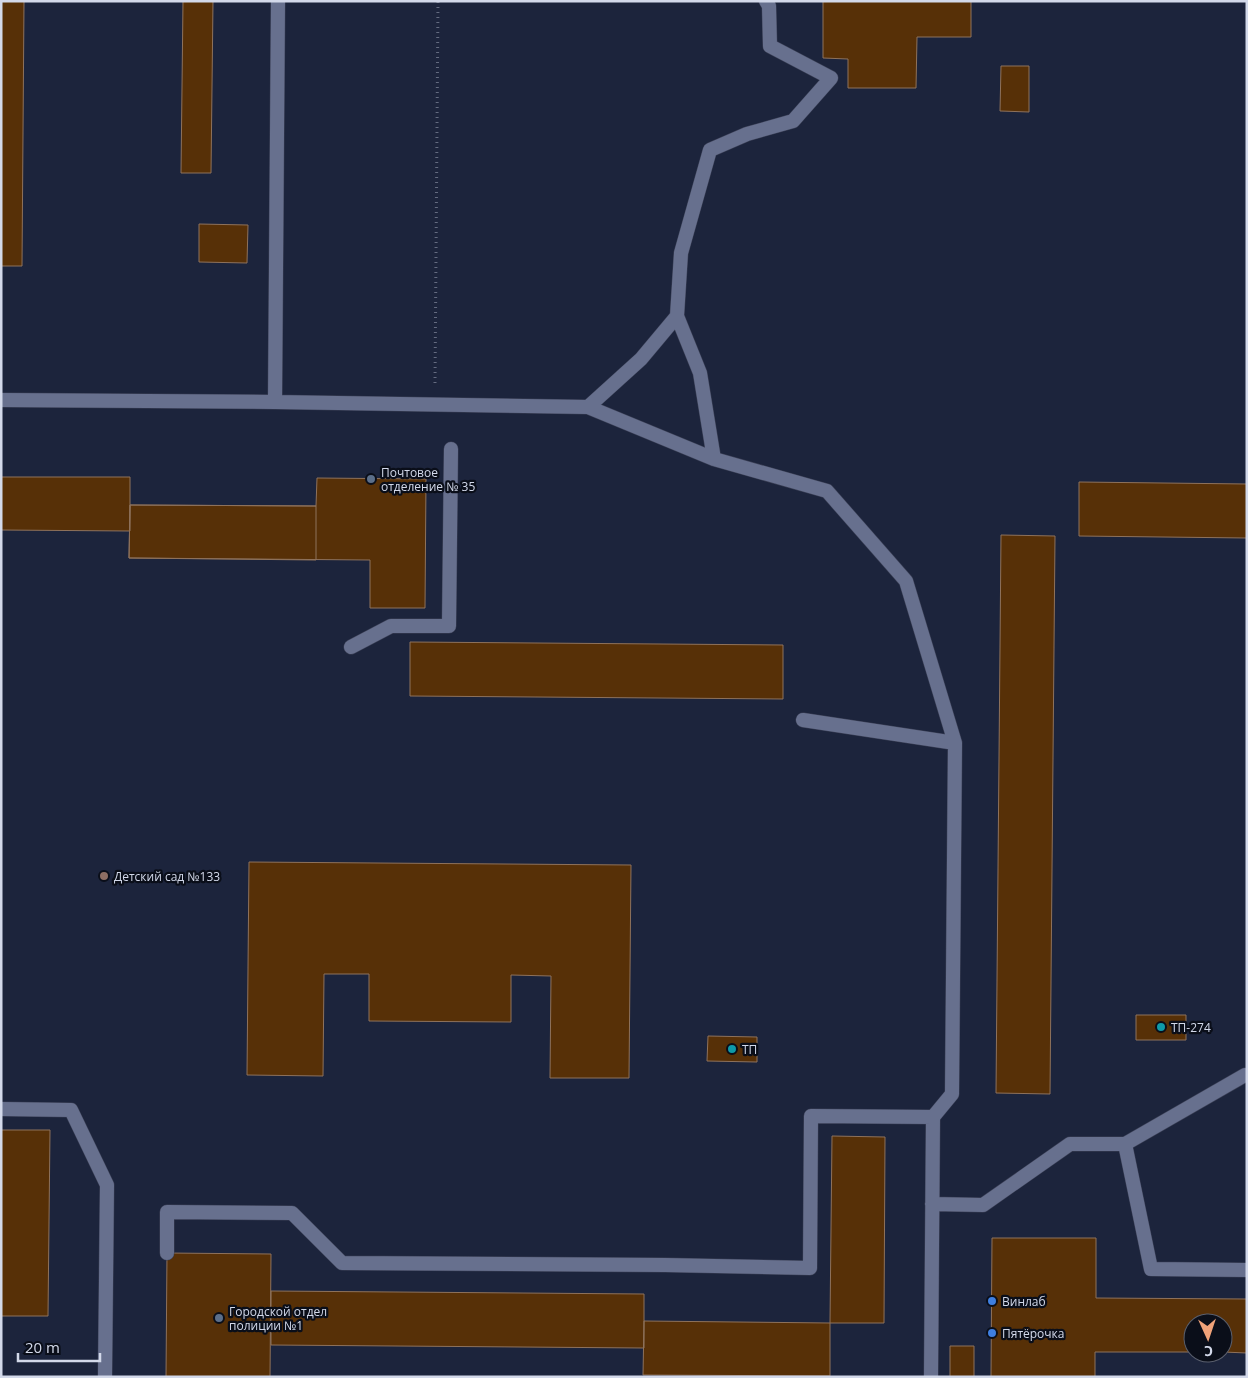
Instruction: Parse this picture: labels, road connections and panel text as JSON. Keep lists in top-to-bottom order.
{
  "places": [
    "Почтовое отделение № 35",
    "Детский сад №133",
    "ТП-274",
    "ТП",
    "Винлаб",
    "Городской отдел полиции №1",
    "Пятёрочка"
  ],
  "scale_bar": "20 m",
  "north": "bottom"
}
